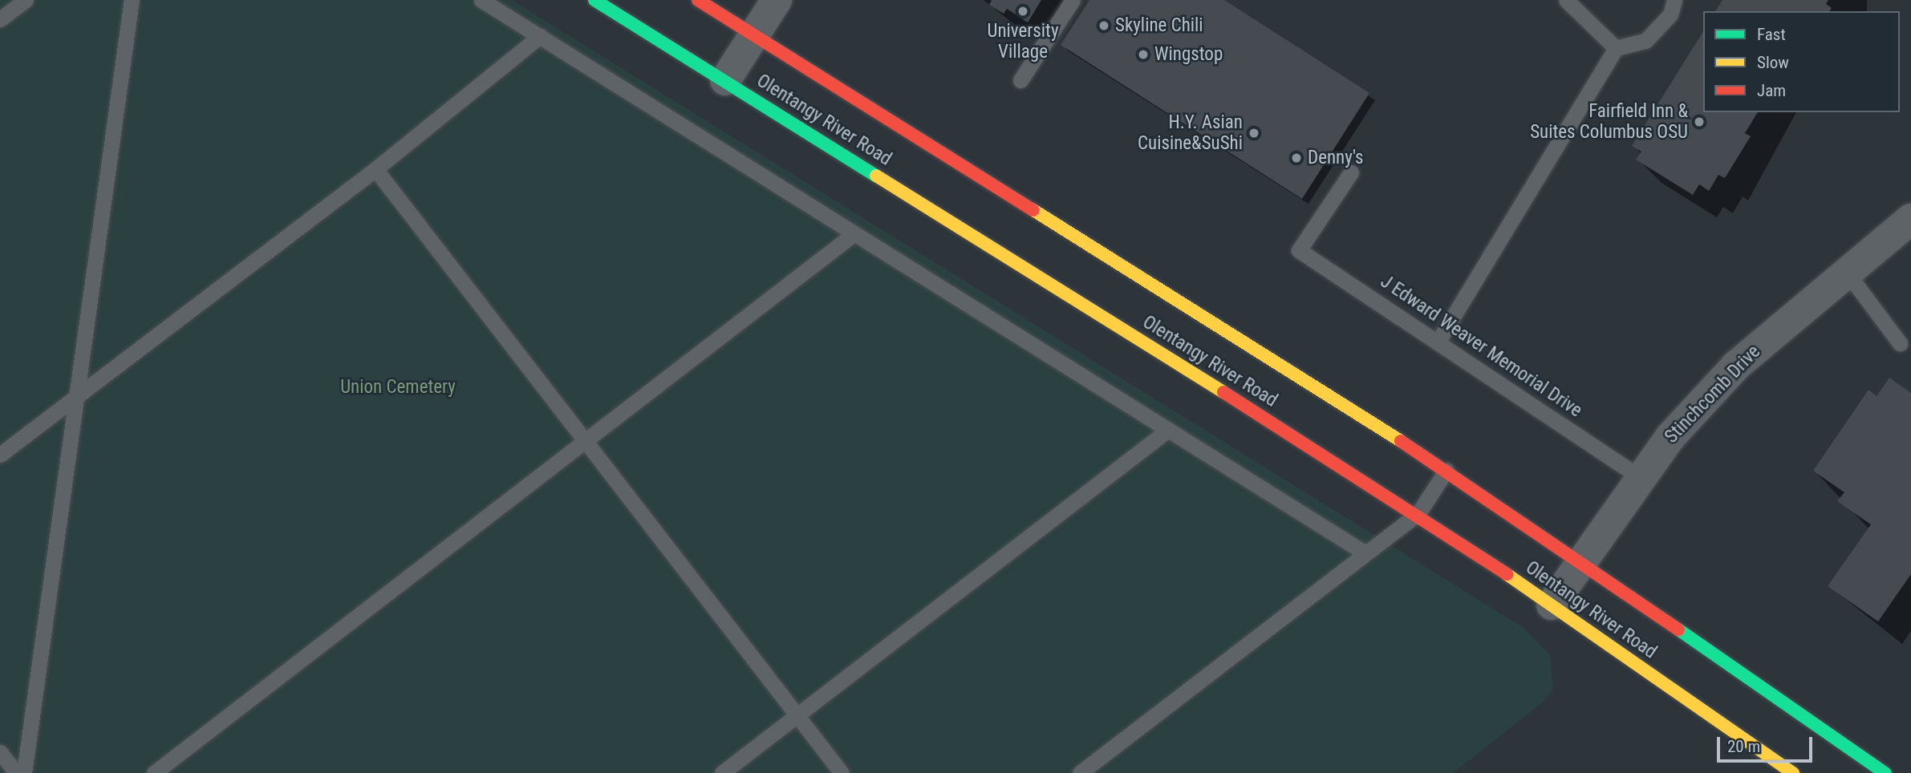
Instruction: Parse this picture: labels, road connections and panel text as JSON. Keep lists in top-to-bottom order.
{
  "streets": {
    "main road": ["Olentangy River Road"],
    "street": ["Stinchcomb Drive"],
    "lane": ["J Edward Weaver Memorial Drive"]
  },
  "crossings": [
    ["Olentangy River Road", "Stinchcomb Drive"],
    ["J Edward Weaver Memorial Drive", "Stinchcomb Drive"]
  ],
  "parks": ["Union Cemetery"],
  "places": [
    "University Village",
    "Skyline Chili",
    "Wingstop",
    "Fairfield Inn & Suites Columbus OSU",
    "H.Y. Asian Cuisine&SuShi",
    "Denny's"
  ],
  "legend": ["Fast", "Slow", "Jam"],
  "scale_bar": "20 m"
}
